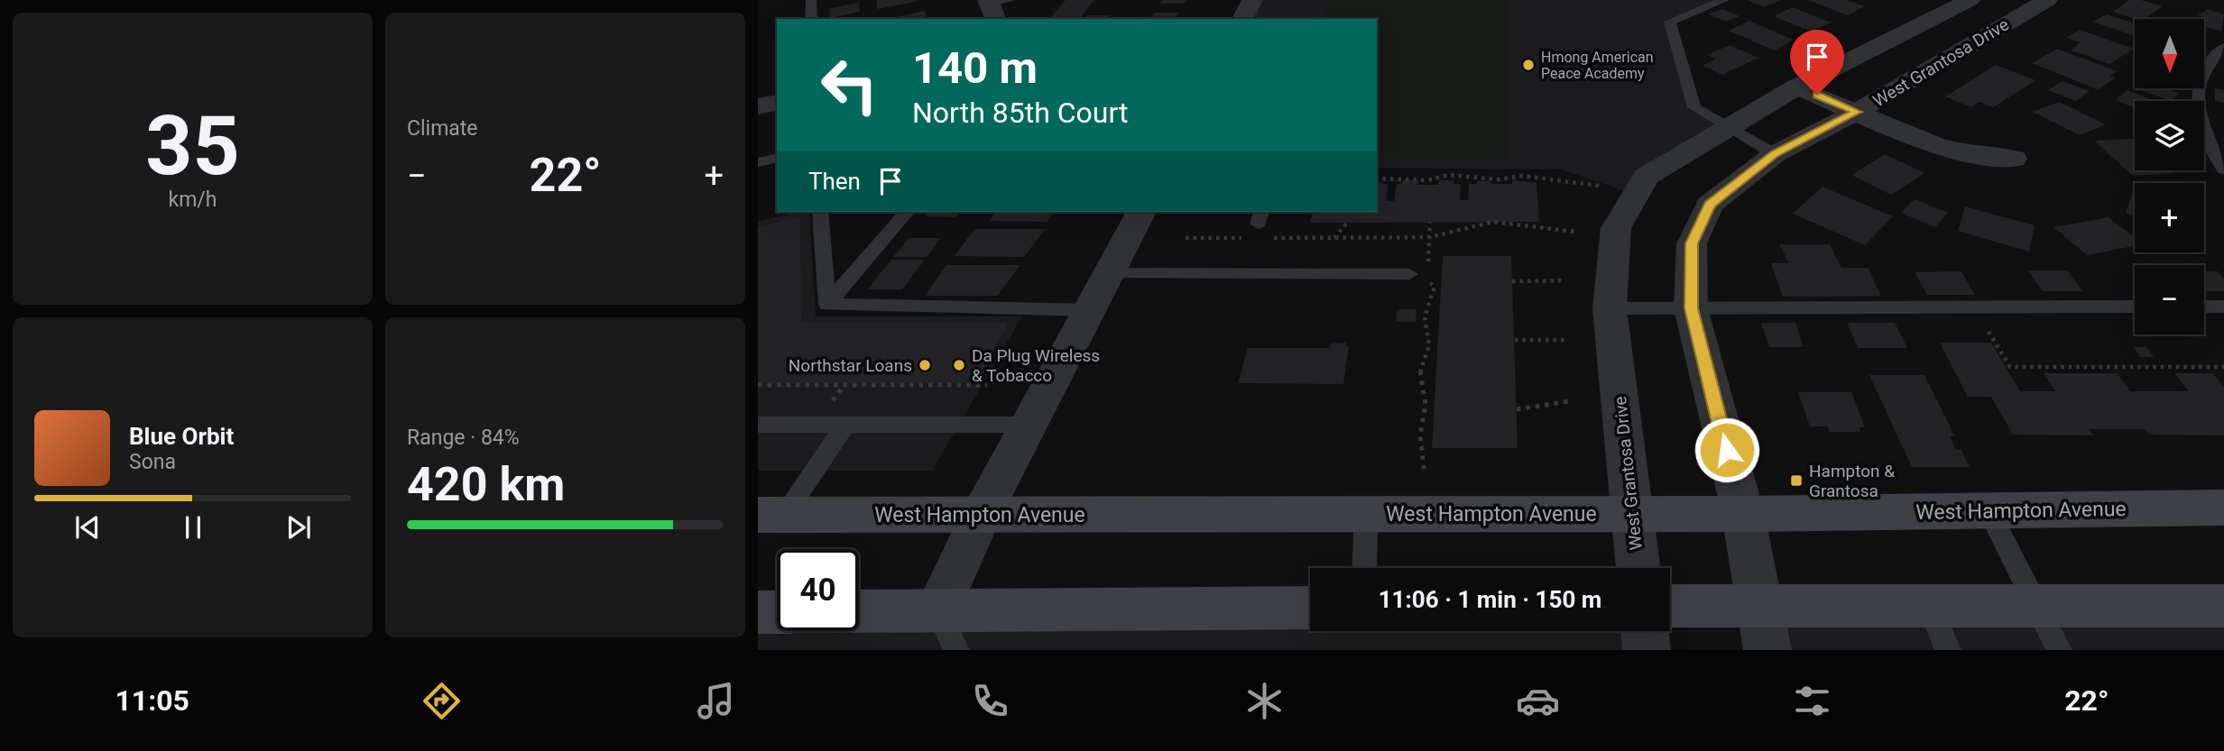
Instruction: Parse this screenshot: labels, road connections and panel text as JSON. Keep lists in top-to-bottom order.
{
  "streets": {
    "main road": ["West Hampton Avenue"],
    "street": ["West Grantosa Drive"]
  },
  "crossings": [
    ["West Grantosa Drive", "West Hampton Avenue"]
  ],
  "places": {
    "other": ["Hmong American Peace Academy", "Northstar Loans", "Da Plug Wireless & Tobacco"],
    "transit": ["Hampton & Grantosa"]
  },
  "north": "bottom",
  "page": {
    "tile": [
      ["35", "km/h"],
      "Climate",
      ["Range · 84%", "420 km"]
    ],
    "map_buttons": ["+", "−"],
    "turn": ["140 m", "North 85th Court"],
    "heat": ["−", "22°", "+"],
    "then": "Then",
    "song": ["Blue Orbit", "Sona"],
    "limit": "40",
    "trip": "11:06 · 1 min · 150 m",
    "tabs": ["11:05", "22°"]
  }
}
